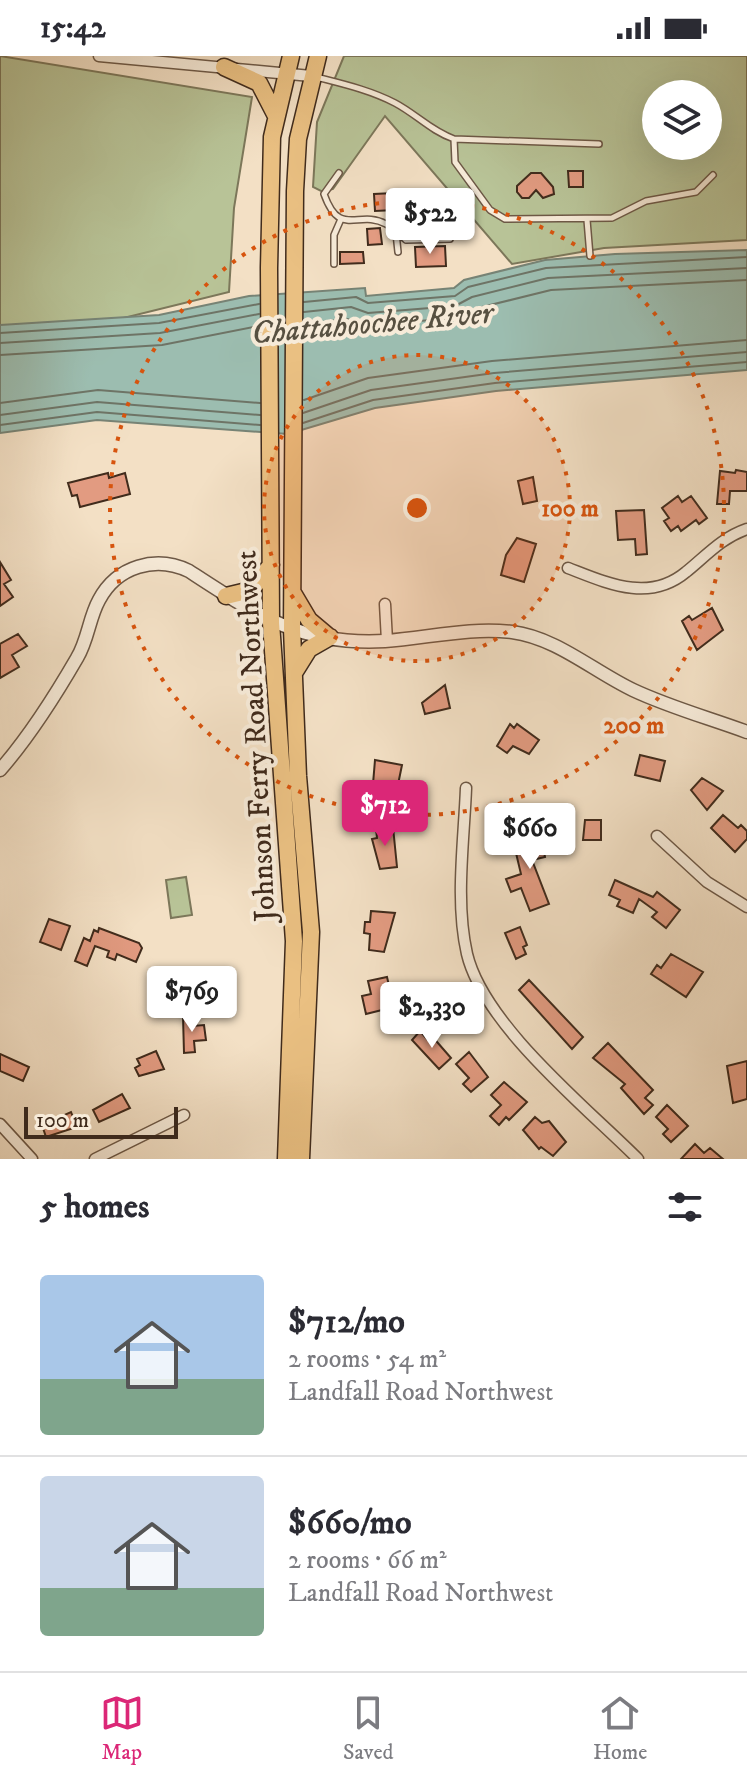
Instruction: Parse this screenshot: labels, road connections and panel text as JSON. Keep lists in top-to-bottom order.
{
  "streets": {
    "main road": ["Johnson Ferry Road Northwest"]
  },
  "water": ["Chattahoochee River"],
  "scale_bar": "100 m",
  "page": {
    "status": "15:42",
    "price": [
      "$522",
      "$712",
      "$660",
      "$769",
      "$2,330"
    ],
    "scale": "100 m",
    "heading": "5 homes",
    "list": [
      {
        "name": "$712/mo",
        "note": "2 rooms · 54 m² · Landfall Road Northwest"
      },
      {
        "name": "$660/mo",
        "note": "2 rooms · 66 m² · Landfall Road Northwest"
      }
    ],
    "tabs": ["Map", "Saved", "Home"]
  },
  "rings": ["100 m", "200 m"]
}
